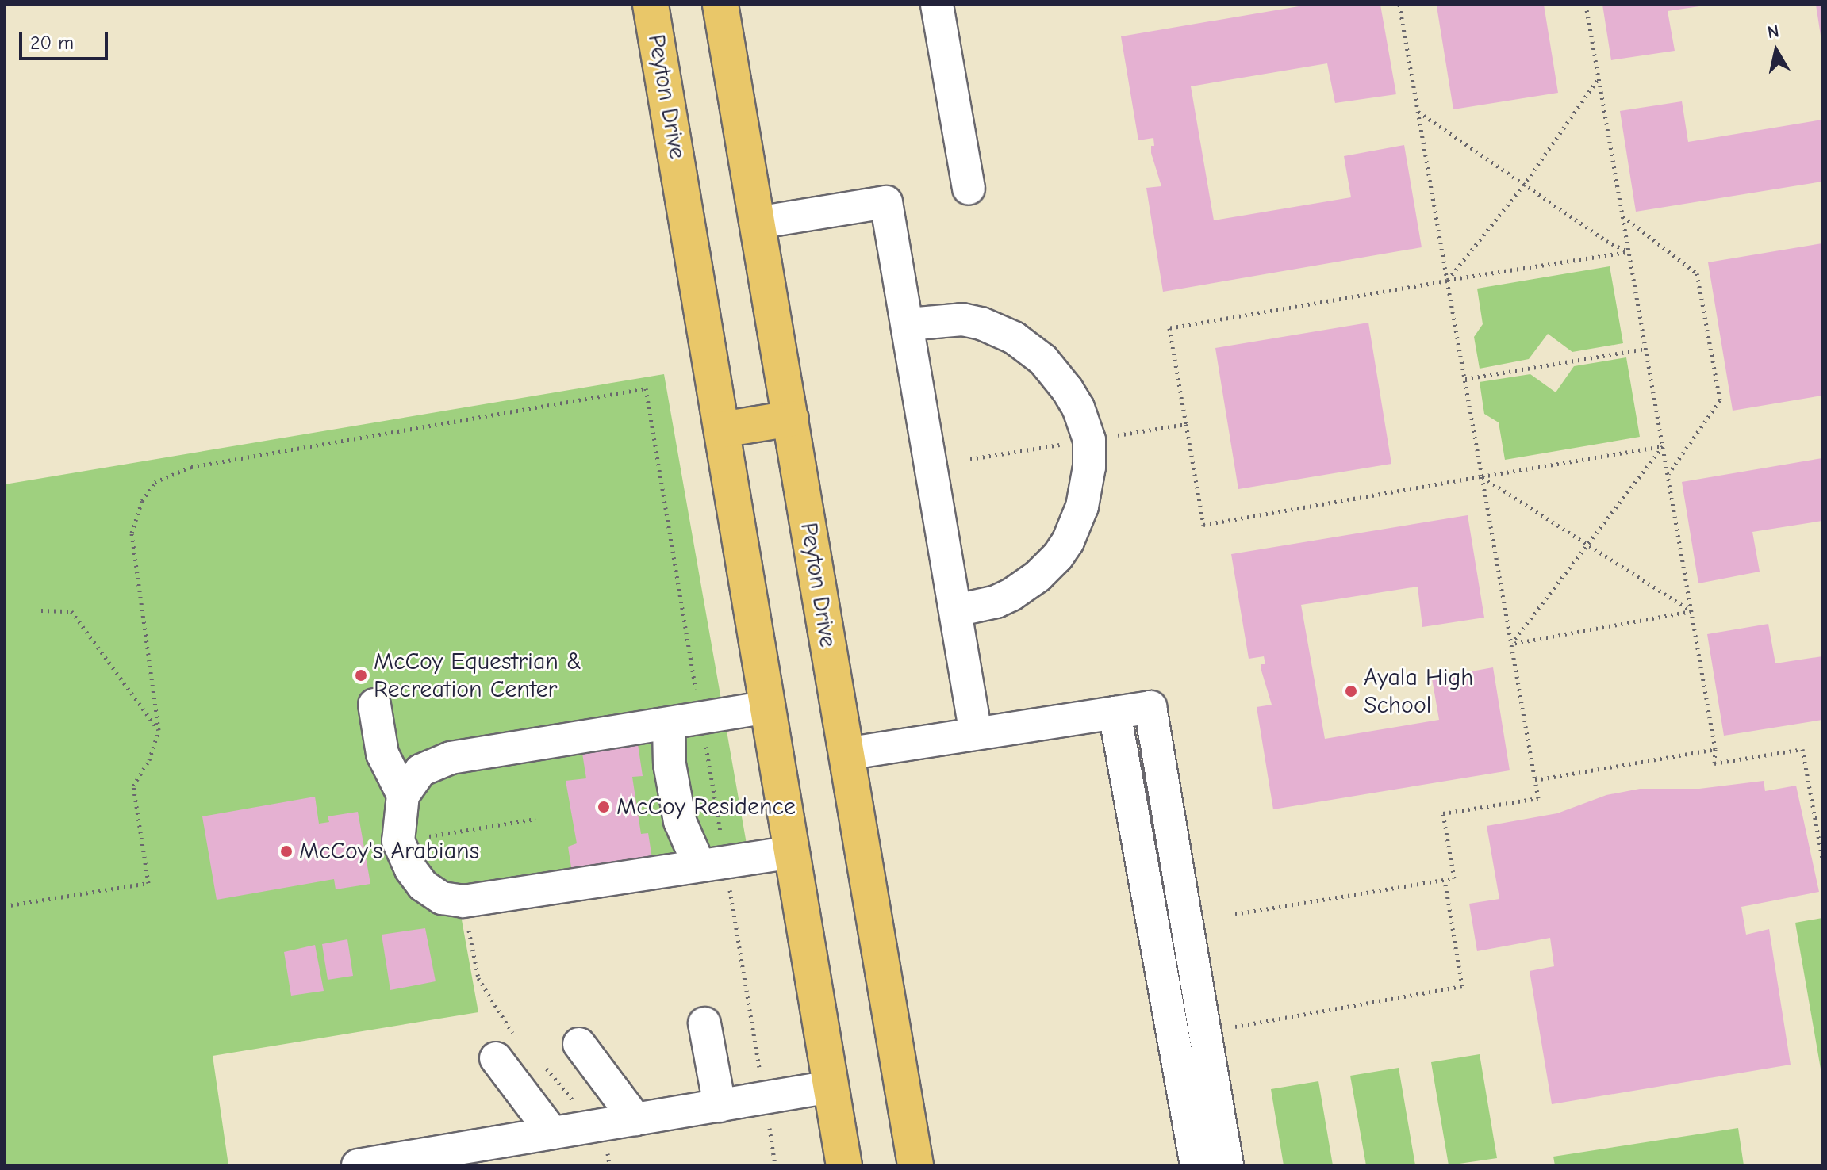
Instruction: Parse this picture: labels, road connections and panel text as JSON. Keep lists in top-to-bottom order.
{
  "streets": {
    "main road": ["Peyton Drive"]
  },
  "places": [
    "McCoy Equestrian & Recreation Center",
    "Ayala High School",
    "McCoy Residence",
    "McCoy's Arabians"
  ],
  "scale_bar": "20 m",
  "north": "top"
}
